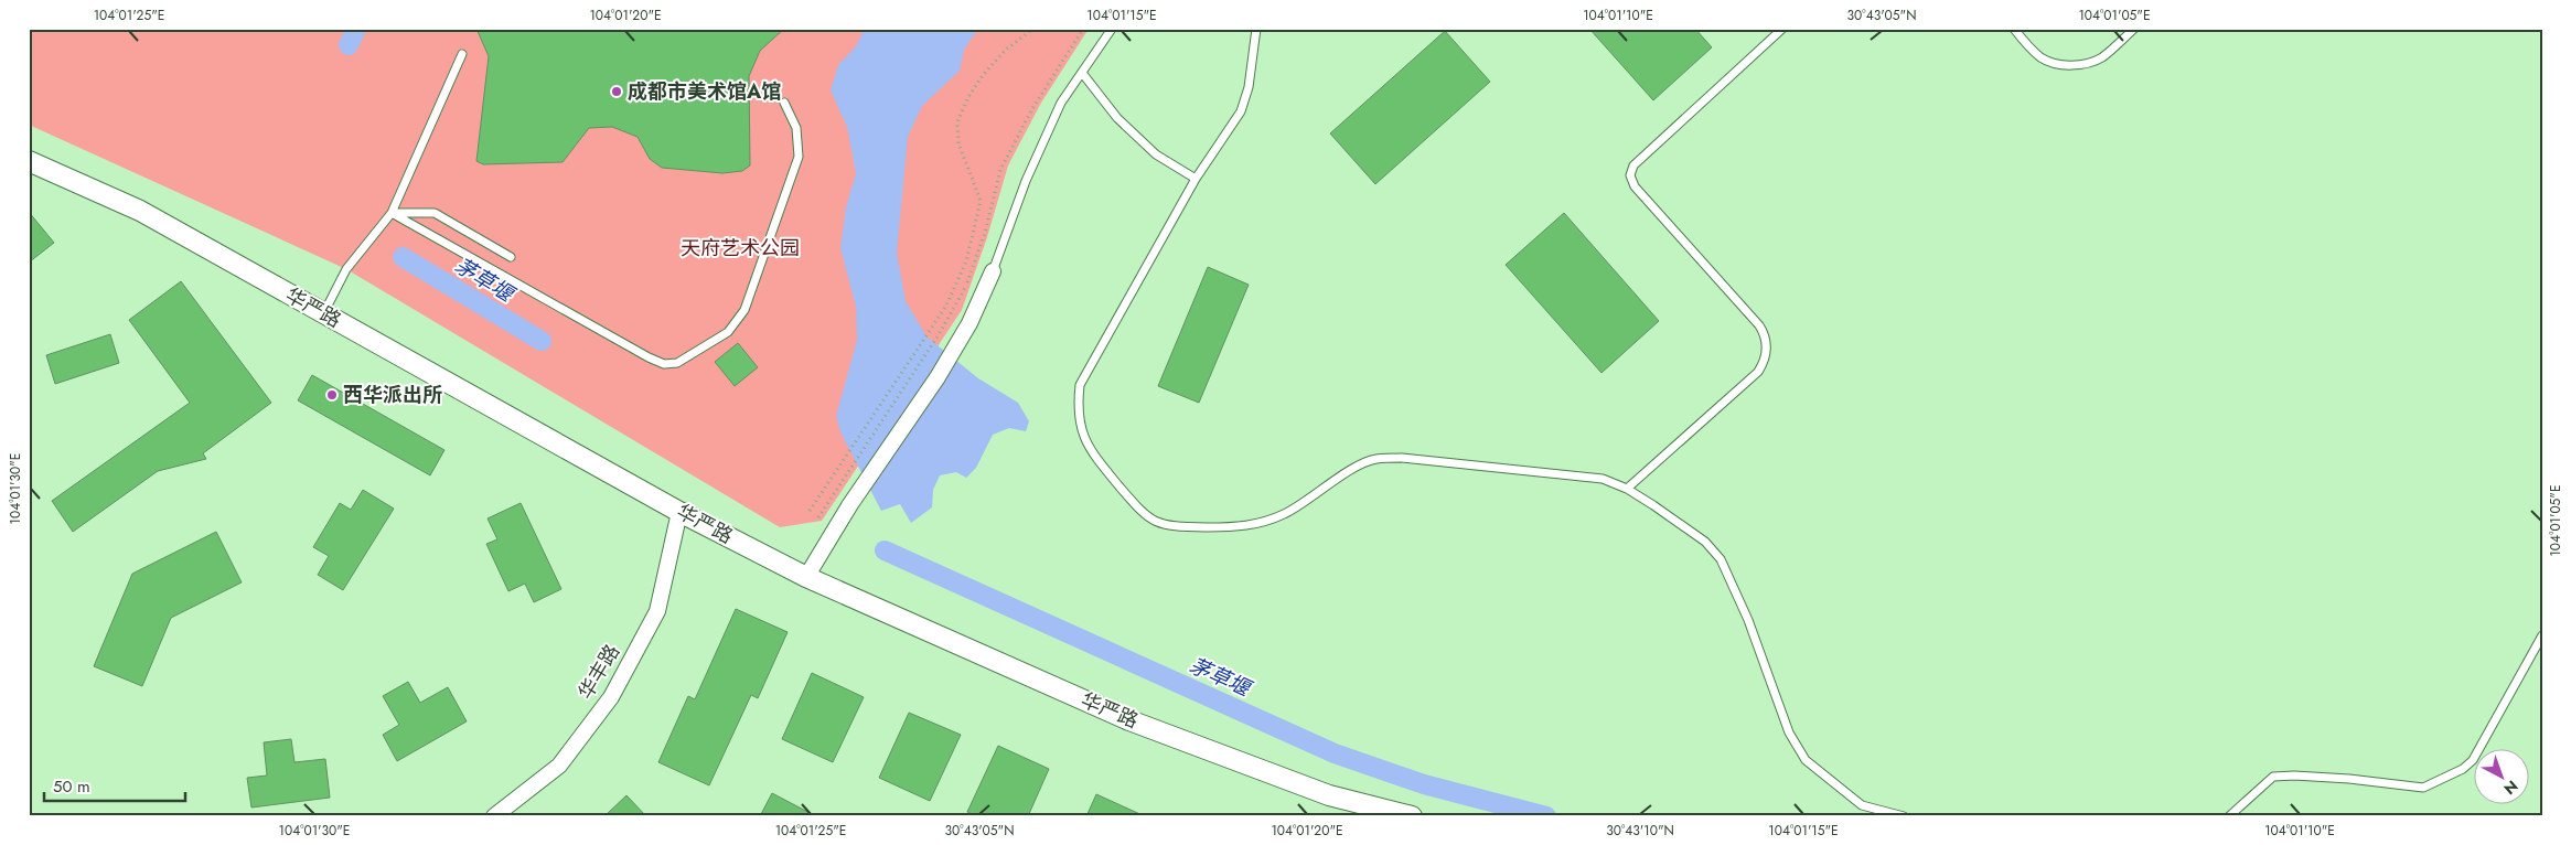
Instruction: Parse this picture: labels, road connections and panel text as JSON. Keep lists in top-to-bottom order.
{
  "streets": {
    "street": ["华严路", "华丰路"]
  },
  "crossings": [
    ["华严路", "华丰路"]
  ],
  "water": ["茅草堰"],
  "parks": ["天府艺术公园"],
  "places": ["成都市美术馆A馆", "西华派出所"],
  "scale_bar": "50 m",
  "north": "bottom right",
  "coordinates": [
    "104°01'25\"E",
    "104°01'20\"E",
    "104°01'15\"E",
    "104°01'10\"E",
    "30°43'05\"N",
    "104°01'05\"E",
    "104°01'30\"E",
    "30°43'10\"N"
  ]
}
